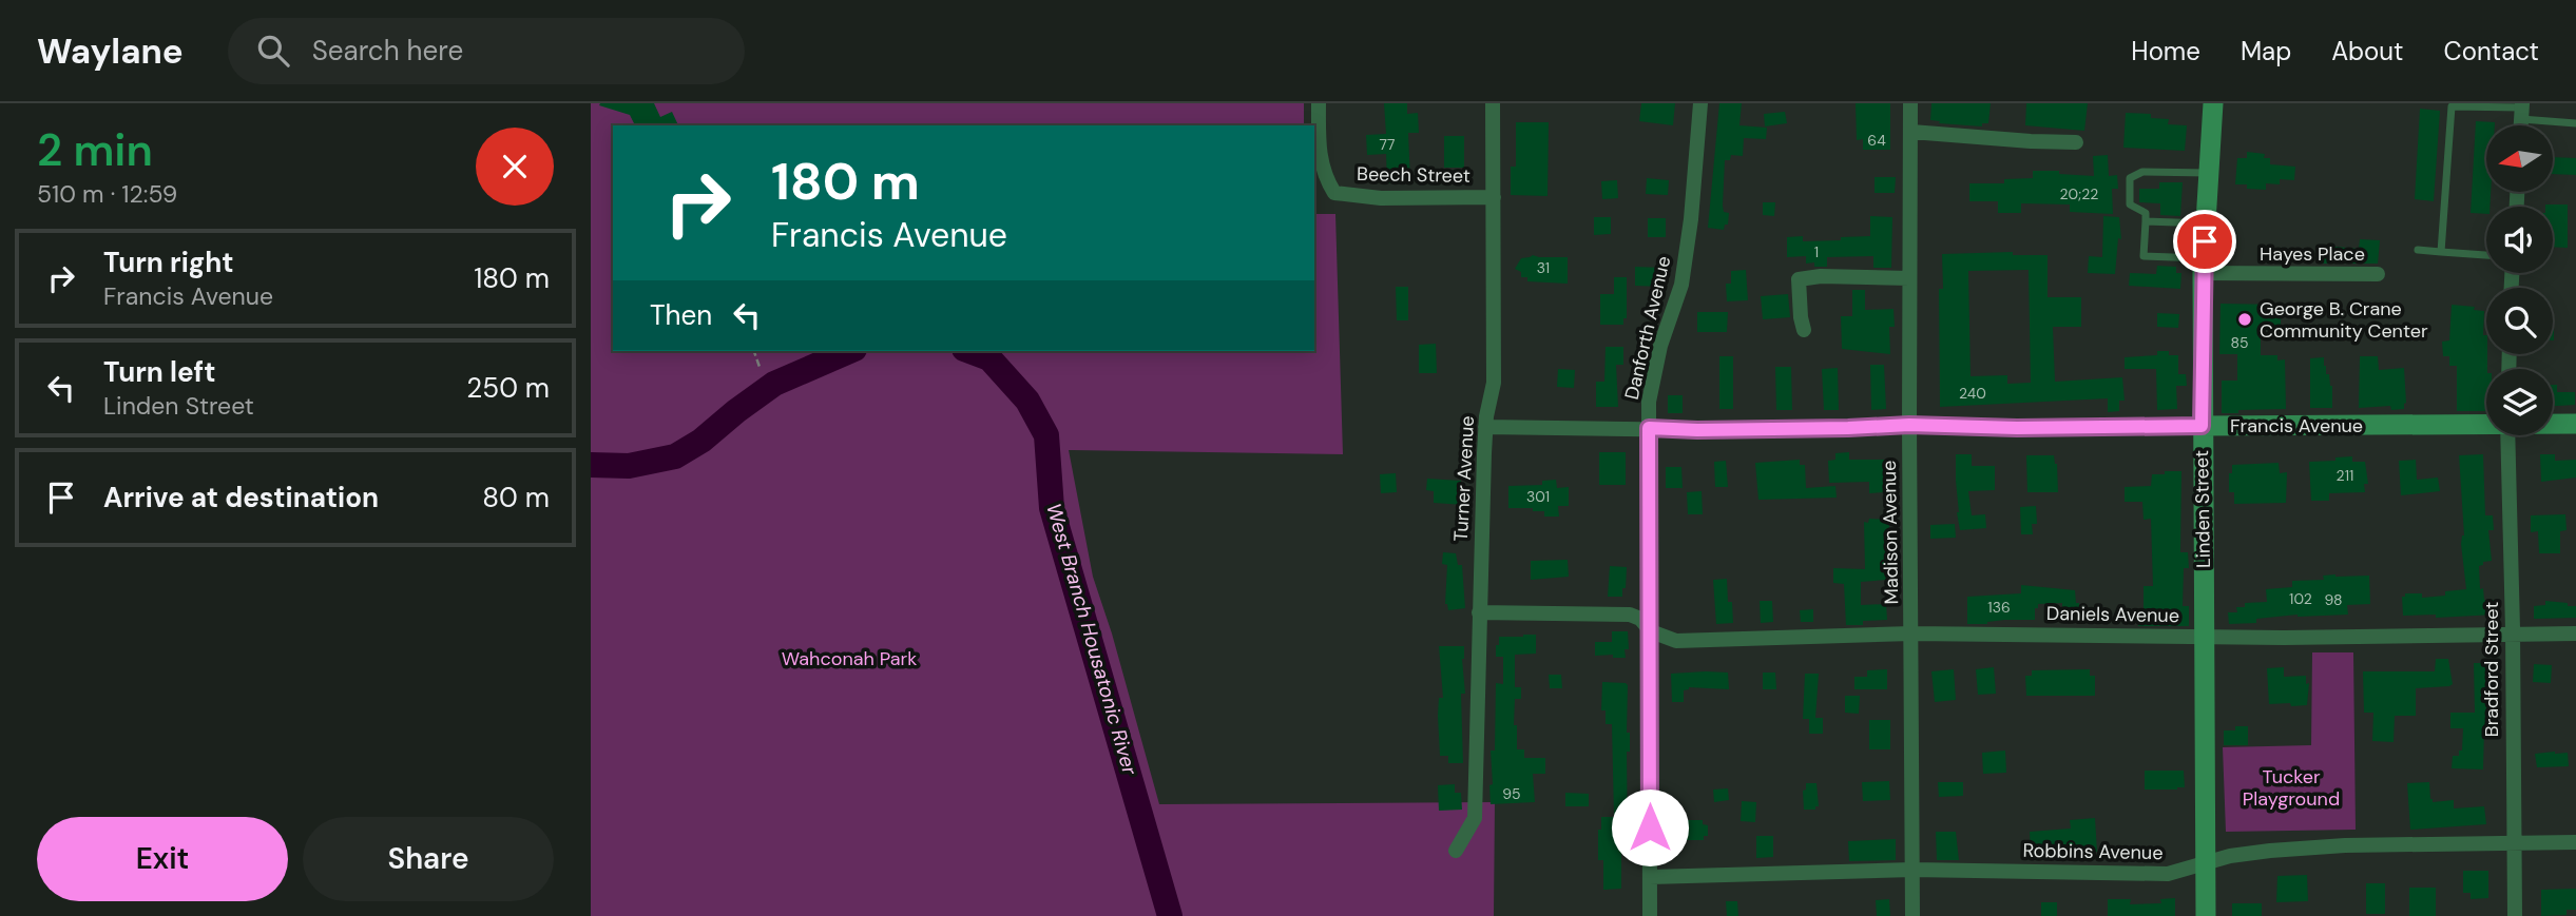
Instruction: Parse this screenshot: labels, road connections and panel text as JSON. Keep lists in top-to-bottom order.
{
  "streets": {
    "street": [
      "Beech Street",
      "Hayes Place",
      "Danforth Avenue",
      "Francis Avenue",
      "Turner Avenue",
      "Linden Street",
      "Madison Avenue",
      "Daniels Avenue",
      "Bradford Street",
      "Robbins Avenue"
    ]
  },
  "crossings": [
    ["Beech Street", "Turner Avenue"],
    ["Hayes Place", "Linden Street"],
    ["Danforth Avenue", "Francis Avenue"],
    ["Danforth Avenue", "Daniels Avenue"],
    ["Danforth Avenue", "Robbins Avenue"],
    ["Francis Avenue", "Turner Avenue"],
    ["Francis Avenue", "Linden Street"],
    ["Francis Avenue", "Madison Avenue"],
    ["Turner Avenue", "Daniels Avenue"],
    ["Linden Street", "Daniels Avenue"],
    ["Linden Street", "Robbins Avenue"],
    ["Madison Avenue", "Daniels Avenue"],
    ["Madison Avenue", "Robbins Avenue"],
    ["Daniels Avenue", "Bradford Street"],
    ["Bradford Street", "Robbins Avenue"]
  ],
  "water": ["West Branch Housatonic River"],
  "parks": ["Wahconah Park", "Tucker Playground"],
  "places": ["George B. Crane Community Center"],
  "house_numbers": [
    "64",
    "77",
    "20;22",
    "1",
    "31",
    "85",
    "240",
    "211",
    "301",
    "102",
    "98",
    "136",
    "95"
  ],
  "north": "left",
  "page": {
    "header": "Waylane",
    "search": "Search here",
    "nav": [
      "Home",
      "Map",
      "About",
      "Contact"
    ],
    "heading": ["2 min", "510 m · 12:59"],
    "turn": ["180 m", "Francis Avenue"],
    "list": [
      {
        "name": "Turn right",
        "note": "Francis Avenue",
        "value": "180 m"
      },
      {
        "name": "Turn left",
        "note": "Linden Street",
        "value": "250 m"
      },
      {
        "name": "Arrive at destination",
        "value": "80 m"
      }
    ],
    "then": "Then",
    "buttons": ["Exit", "Share"]
  }
}
